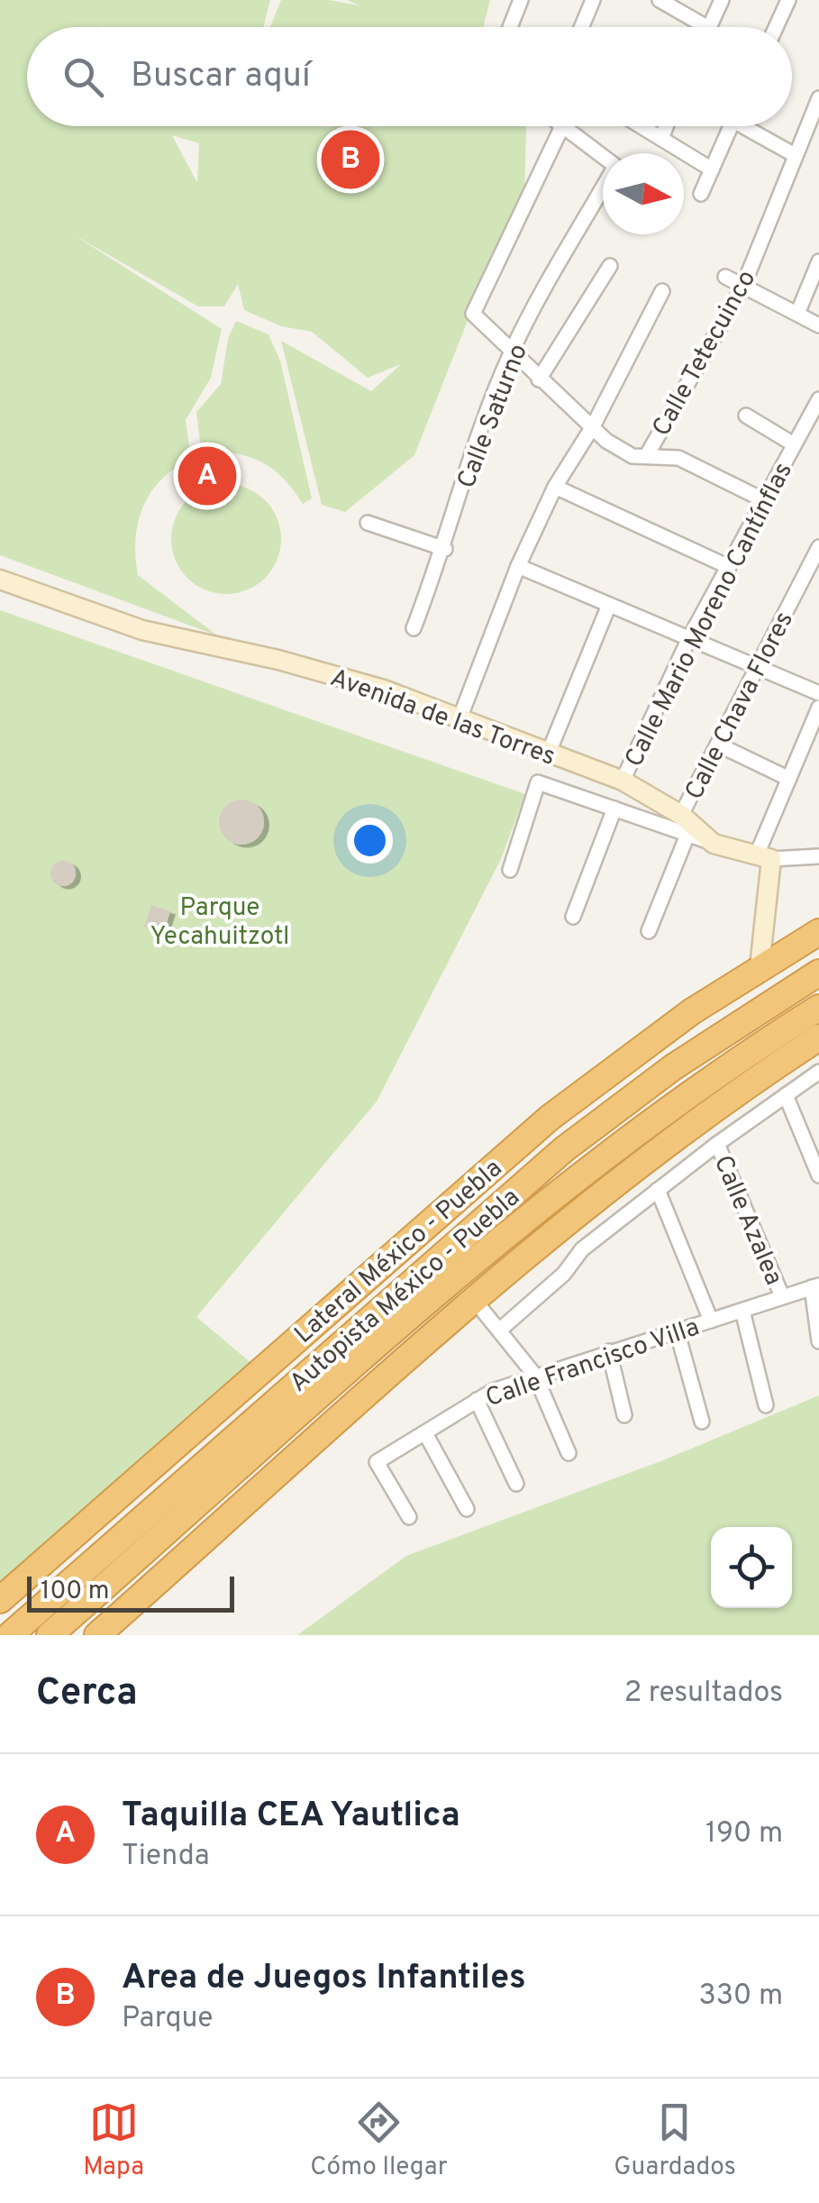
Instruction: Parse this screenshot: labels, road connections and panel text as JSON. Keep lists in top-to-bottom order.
{
  "streets": {
    "highway": ["Lateral México - Puebla", "Autopista México - Puebla"],
    "street": [
      "Calle Tetecuinco",
      "Calle Saturno",
      "Calle Mario Moreno Cantínflas",
      "Calle Chava Flores",
      "Avenida de las Torres",
      "Calle Azalea",
      "Calle Francisco Villa"
    ]
  },
  "crossings": [
    ["Calle Mario Moreno Cantínflas", "Avenida de las Torres"],
    ["Calle Chava Flores", "Avenida de las Torres"],
    ["Calle Azalea", "Calle Francisco Villa"]
  ],
  "parks": ["Parque Yecahuitzotl"],
  "scale_bar": "100 m",
  "north": "right",
  "page": {
    "search": "Buscar aquí",
    "pins": ["B", "A"],
    "scale": "100 m",
    "heading": ["Cerca", "2 resultados"],
    "list": [
      {
        "mark": "A",
        "name": "Taquilla CEA Yautlica",
        "note": "Tienda",
        "value": "190 m"
      },
      {
        "mark": "B",
        "name": "Area de Juegos Infantiles",
        "note": "Parque",
        "value": "330 m"
      }
    ],
    "nav": ["Mapa", "Cómo llegar", "Guardados"]
  }
}
